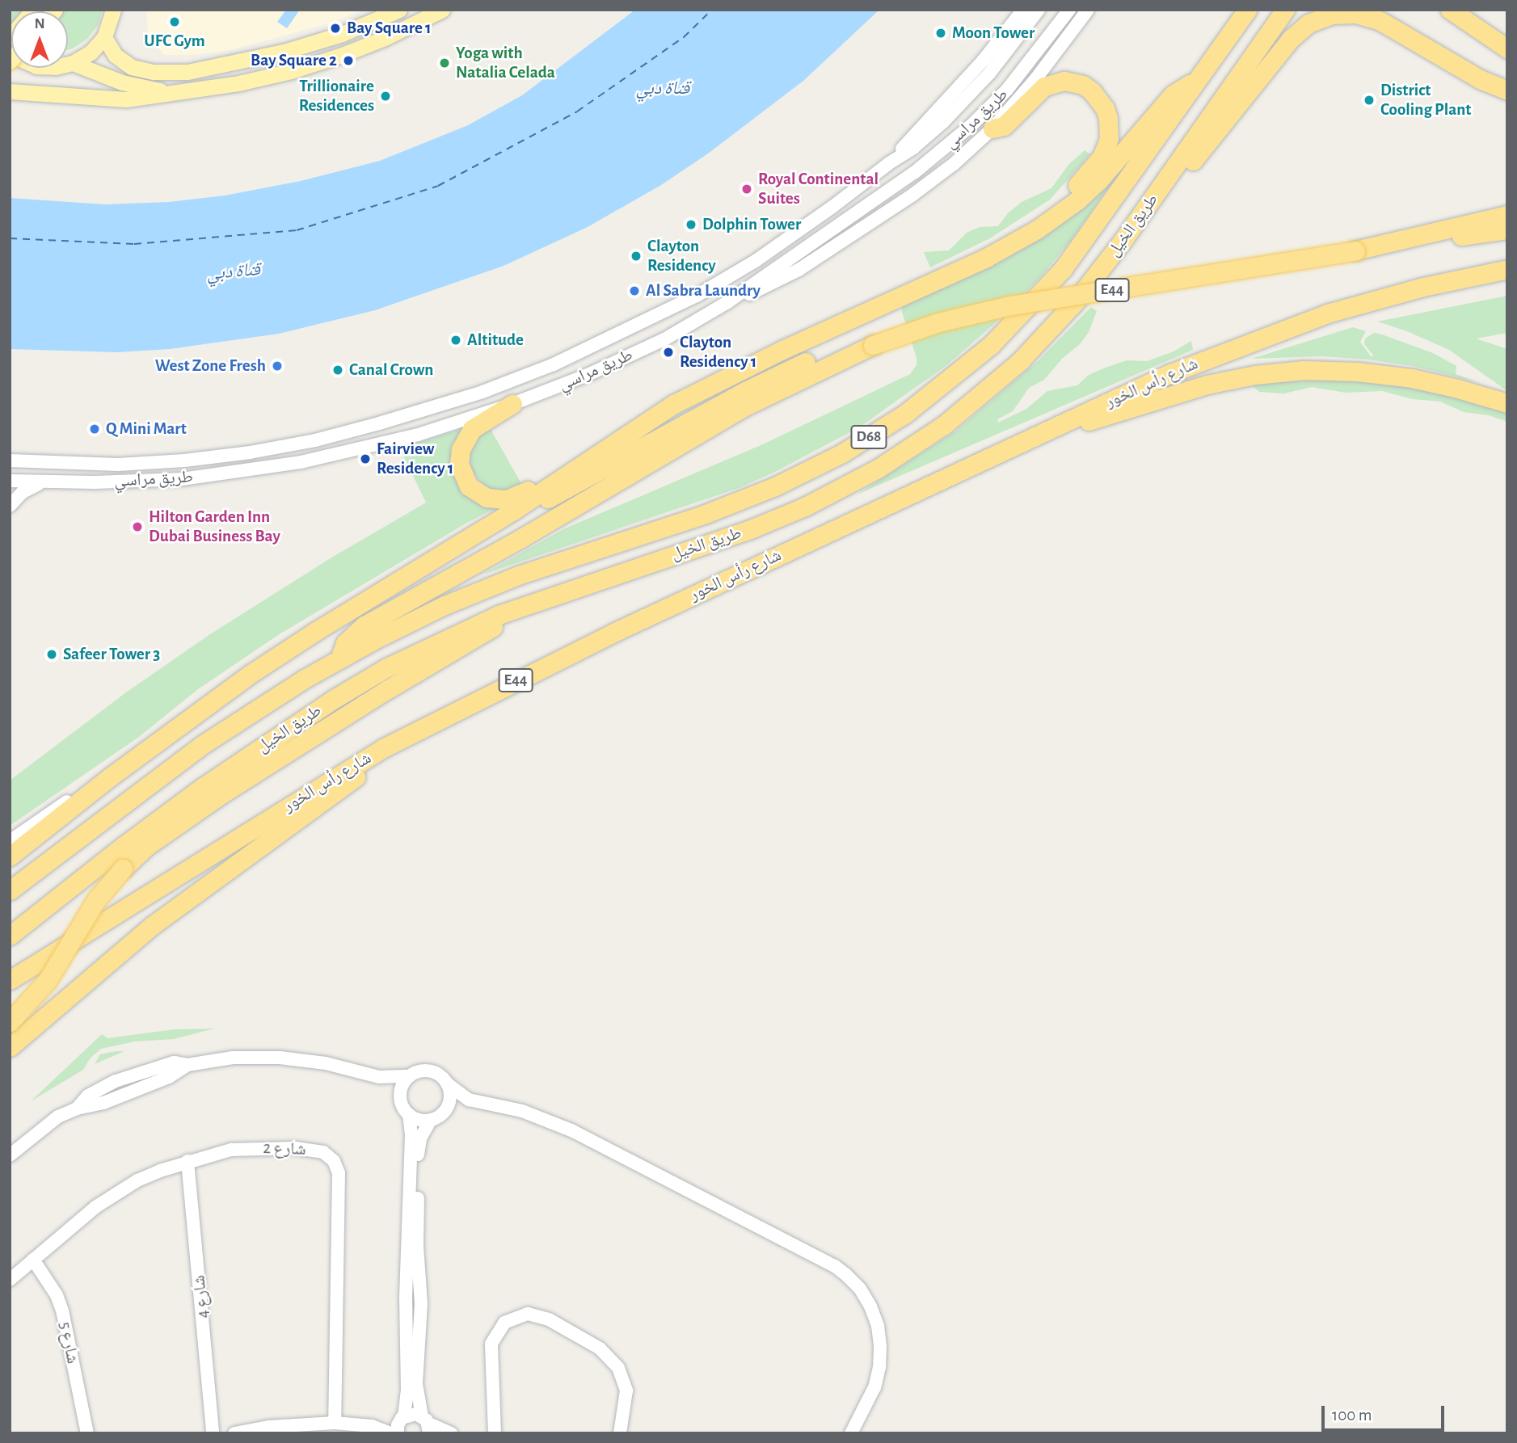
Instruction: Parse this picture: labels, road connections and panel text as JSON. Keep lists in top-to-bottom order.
{
  "streets": {
    "highway": [
      "طريق الخيل",
      "E44",
      "شارع رأس الخور",
      "D68"
    ],
    "street": [
      "طريق مراسي",
      "شارع 2",
      "شارع 4",
      "شارع 5"
    ]
  },
  "crossings": [
    ["طريق الخيل", "E44"],
    ["شارع 2", "شارع 4"],
    ["شارع 2", "شارع 5"]
  ],
  "water": ["قناة دبي"],
  "places": [
    "UFC Gym",
    "Bay Square 1",
    "Moon Tower",
    "Bay Square 2",
    "Yoga with Natalia Celada",
    "Trillionaire Residences",
    "District Cooling Plant",
    "Royal Continental Suites",
    "Dolphin Tower",
    "Clayton Residency",
    "Al Sabra Laundry",
    "Altitude",
    "Clayton Residency 1",
    "West Zone Fresh",
    "Canal Crown",
    "Q Mini Mart",
    "Fairview Residency 1",
    "Hilton Garden Inn Dubai Business Bay",
    "Safeer Tower 3"
  ],
  "scale_bar": "100 m",
  "north": "top"
}
